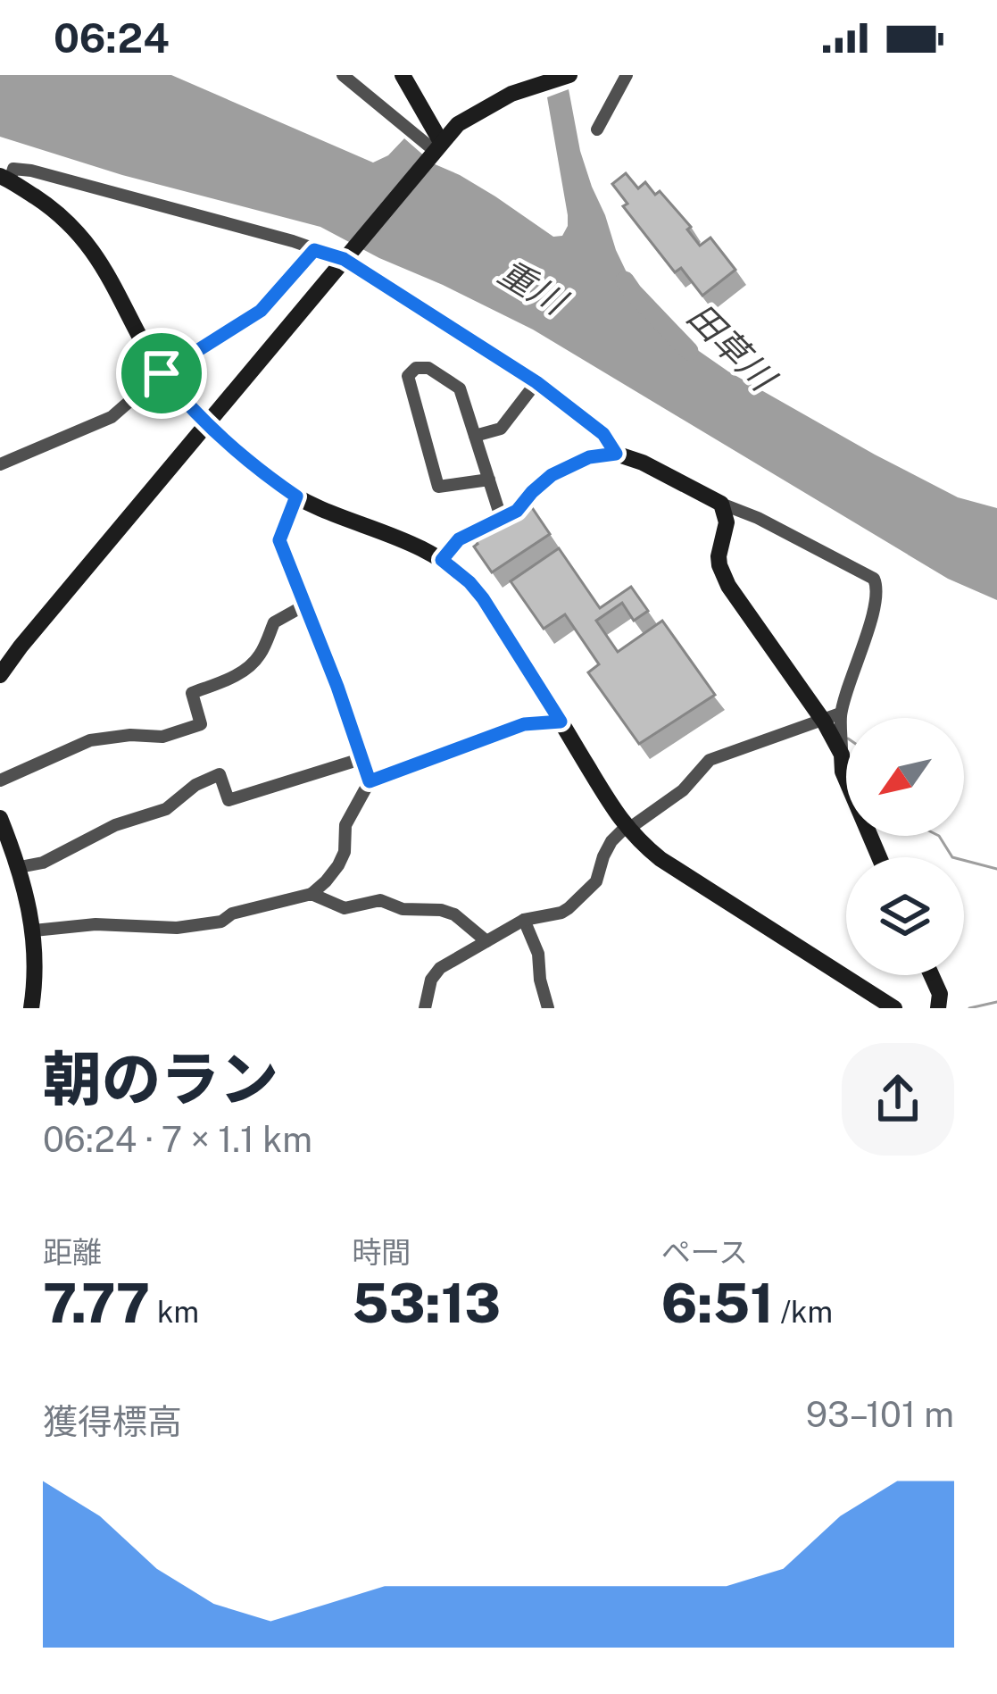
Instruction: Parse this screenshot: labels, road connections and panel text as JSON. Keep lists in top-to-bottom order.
{
  "water": ["重川", "田草川"],
  "north": "bottom left",
  "page": {
    "status": "06:24",
    "heading": ["朝のラン", "06:24 · 7 × 1.1 km"],
    "stats": [
      ["距離", "7.77 km"],
      ["時間", "53:13"],
      ["ペース", "6:51 /km"]
    ],
    "chart": ["獲得標高", "93–101 m"]
  }
}
